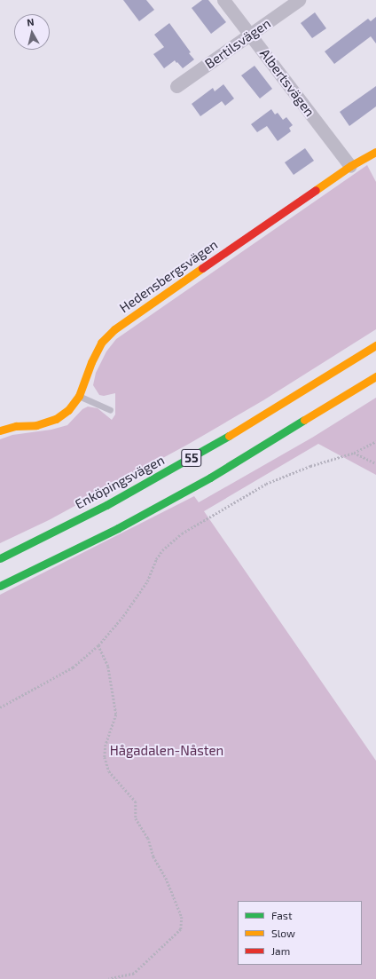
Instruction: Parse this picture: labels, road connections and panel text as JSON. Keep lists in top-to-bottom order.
{
  "streets": {
    "main road": ["Hedensbergsvägen", "55", "Enköpingsvägen"],
    "street": ["Bertilsvägen", "Albertsvägen"]
  },
  "crossings": [
    ["Bertilsvägen", "Albertsvägen"],
    ["Albertsvägen", "Hedensbergsvägen"]
  ],
  "parks": ["Hågadalen-Nåsten"],
  "legend": ["Fast", "Slow", "Jam"],
  "north": "top"
}
